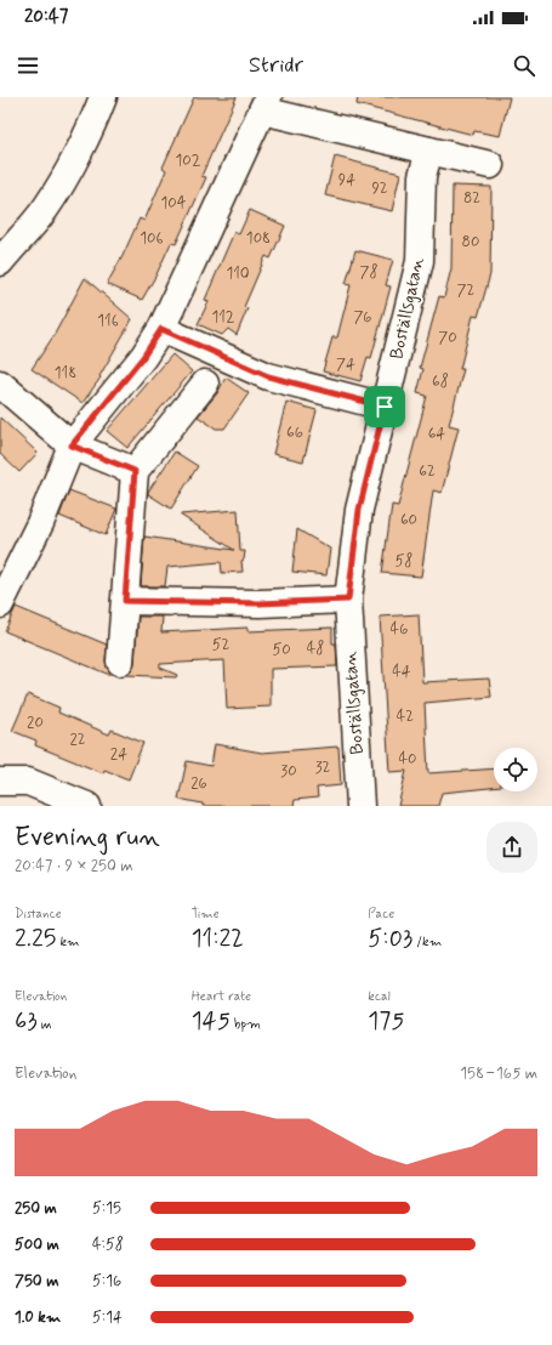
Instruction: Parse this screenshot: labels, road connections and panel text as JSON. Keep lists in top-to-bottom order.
{
  "streets": {
    "street": ["Boställsgatan"]
  },
  "house_numbers": [
    "102",
    "94",
    "92",
    "82",
    "104",
    "106",
    "108",
    "80",
    "78",
    "110",
    "72",
    "112",
    "76",
    "116",
    "70",
    "74",
    "118",
    "68",
    "66",
    "64",
    "62",
    "60",
    "58",
    "46",
    "52",
    "48",
    "50",
    "44",
    "42",
    "20",
    "22",
    "24",
    "40",
    "32",
    "30",
    "26"
  ],
  "page": {
    "status": "20:47",
    "header": "Stridr",
    "heading": ["Evening run", "20:47 · 9 × 250 m"],
    "stats": [
      ["Distance", "2.25 km"],
      ["Time", "11:22"],
      ["Pace", "5:03 /km"],
      ["Elevation", "63 m"],
      ["Heart rate", "145 bpm"],
      ["kcal", "175"]
    ],
    "chart": ["Elevation", "158–165 m"],
    "list": [
      {
        "name": "250 m",
        "note": "5:15"
      },
      {
        "name": "500 m",
        "note": "4:58"
      },
      {
        "name": "750 m",
        "note": "5:16"
      },
      {
        "name": "1.0 km",
        "note": "5:14"
      }
    ]
  }
}
